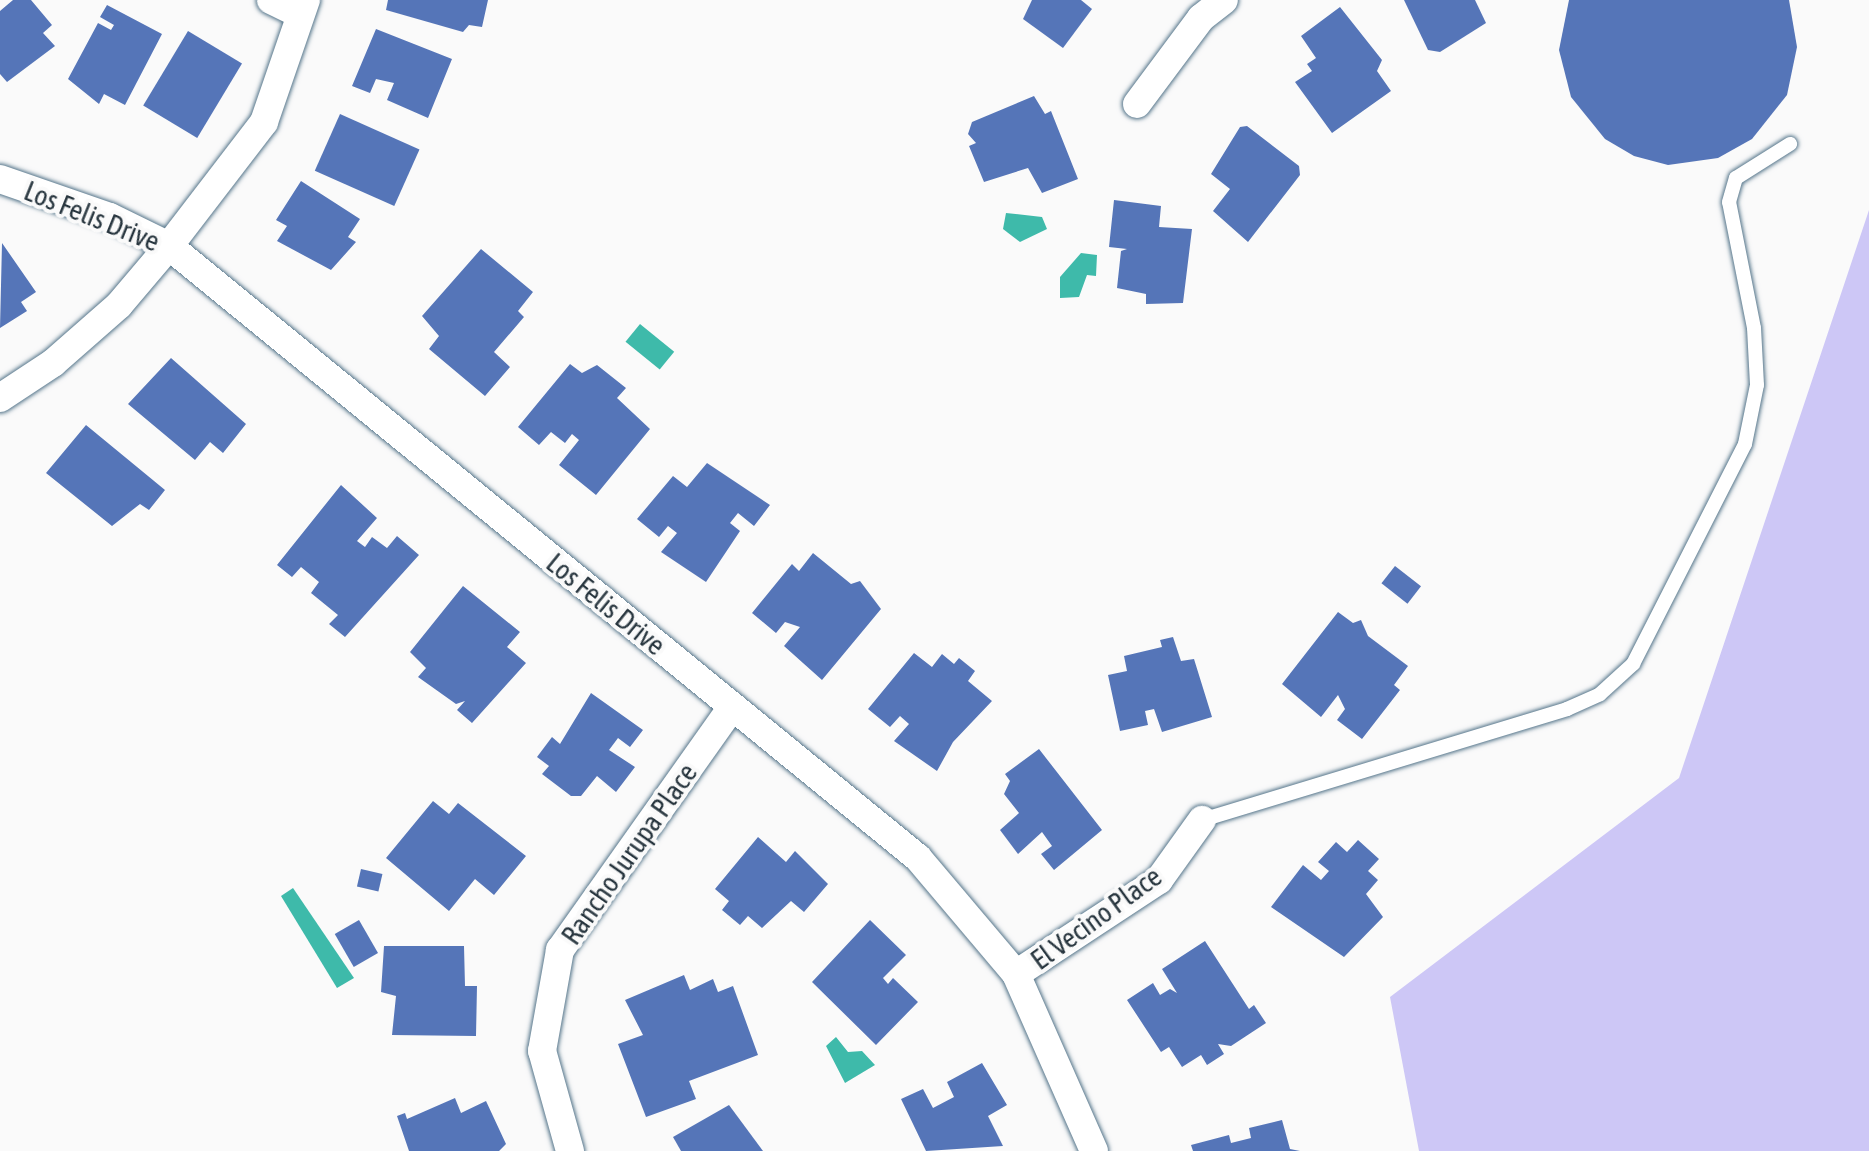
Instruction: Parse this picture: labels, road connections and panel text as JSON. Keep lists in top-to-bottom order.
{
  "streets": {
    "street": ["Los Felis Drive", "Rancho Jurupa Place", "El Vecino Place"]
  },
  "crossings": [
    ["Los Felis Drive", "Rancho Jurupa Place"],
    ["Los Felis Drive", "El Vecino Place"]
  ]
}
